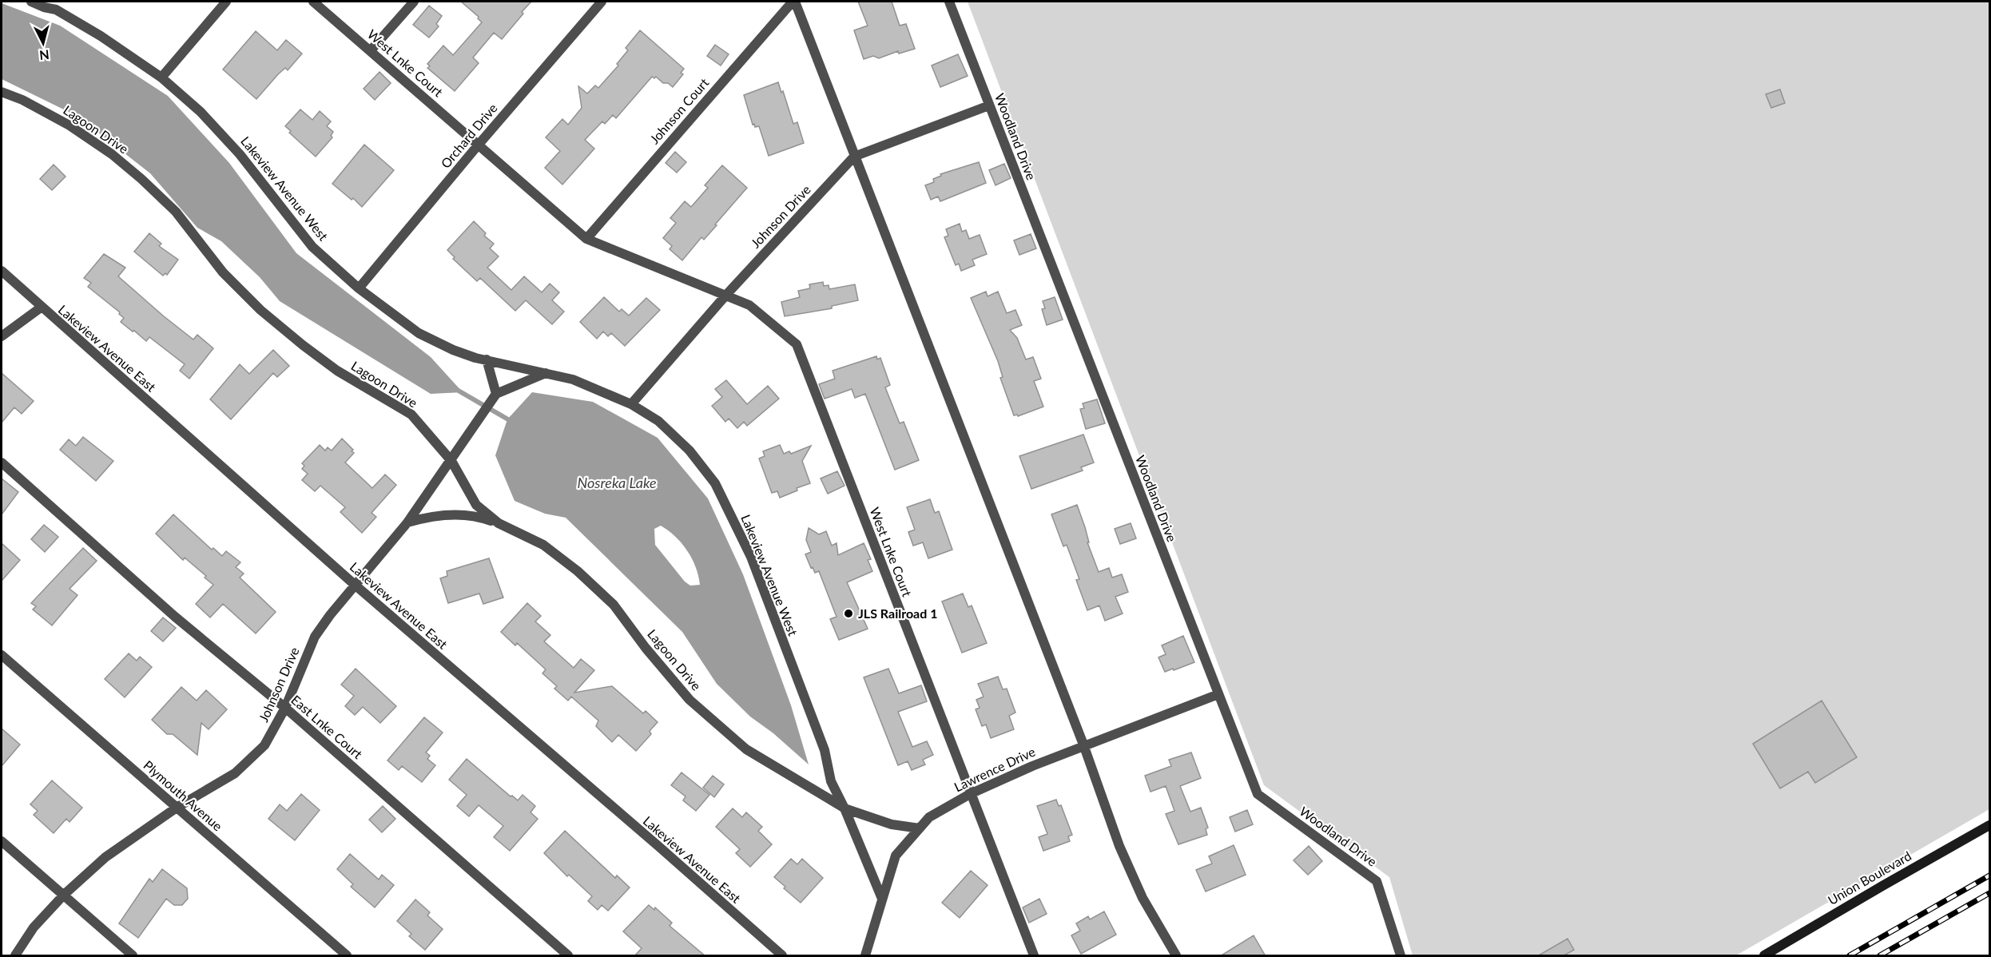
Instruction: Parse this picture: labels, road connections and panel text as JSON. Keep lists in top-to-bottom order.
{
  "streets": {
    "main road": ["Union Boulevard"],
    "street": [
      "West Lnke Court",
      "Johnson Court",
      "Lagoon Drive",
      "Orchard Drive",
      "Woodland Drive",
      "Lakeview Avenue West",
      "Johnson Drive",
      "Lakeview Avenue East",
      "East Lnke Court",
      "Lawrence Drive",
      "Plymouth Avenue"
    ]
  },
  "crossings": [
    ["West Lnke Court", "Johnson Court"],
    ["West Lnke Court", "Orchard Drive"],
    ["West Lnke Court", "Johnson Drive"],
    ["West Lnke Court", "Lawrence Drive"],
    ["Lagoon Drive", "Lakeview Avenue West"],
    ["Lagoon Drive", "Johnson Drive"],
    ["Lagoon Drive", "Lawrence Drive"],
    ["Orchard Drive", "Lakeview Avenue West"],
    ["Woodland Drive", "Johnson Drive"],
    ["Woodland Drive", "Lawrence Drive"],
    ["Lakeview Avenue West", "Johnson Drive"],
    ["Johnson Drive", "Lakeview Avenue East"],
    ["Johnson Drive", "East Lnke Court"],
    ["Johnson Drive", "Plymouth Avenue"]
  ],
  "water": ["Nosreka Lake"],
  "places": ["JLS Railroad 1"],
  "north": "bottom"
}
